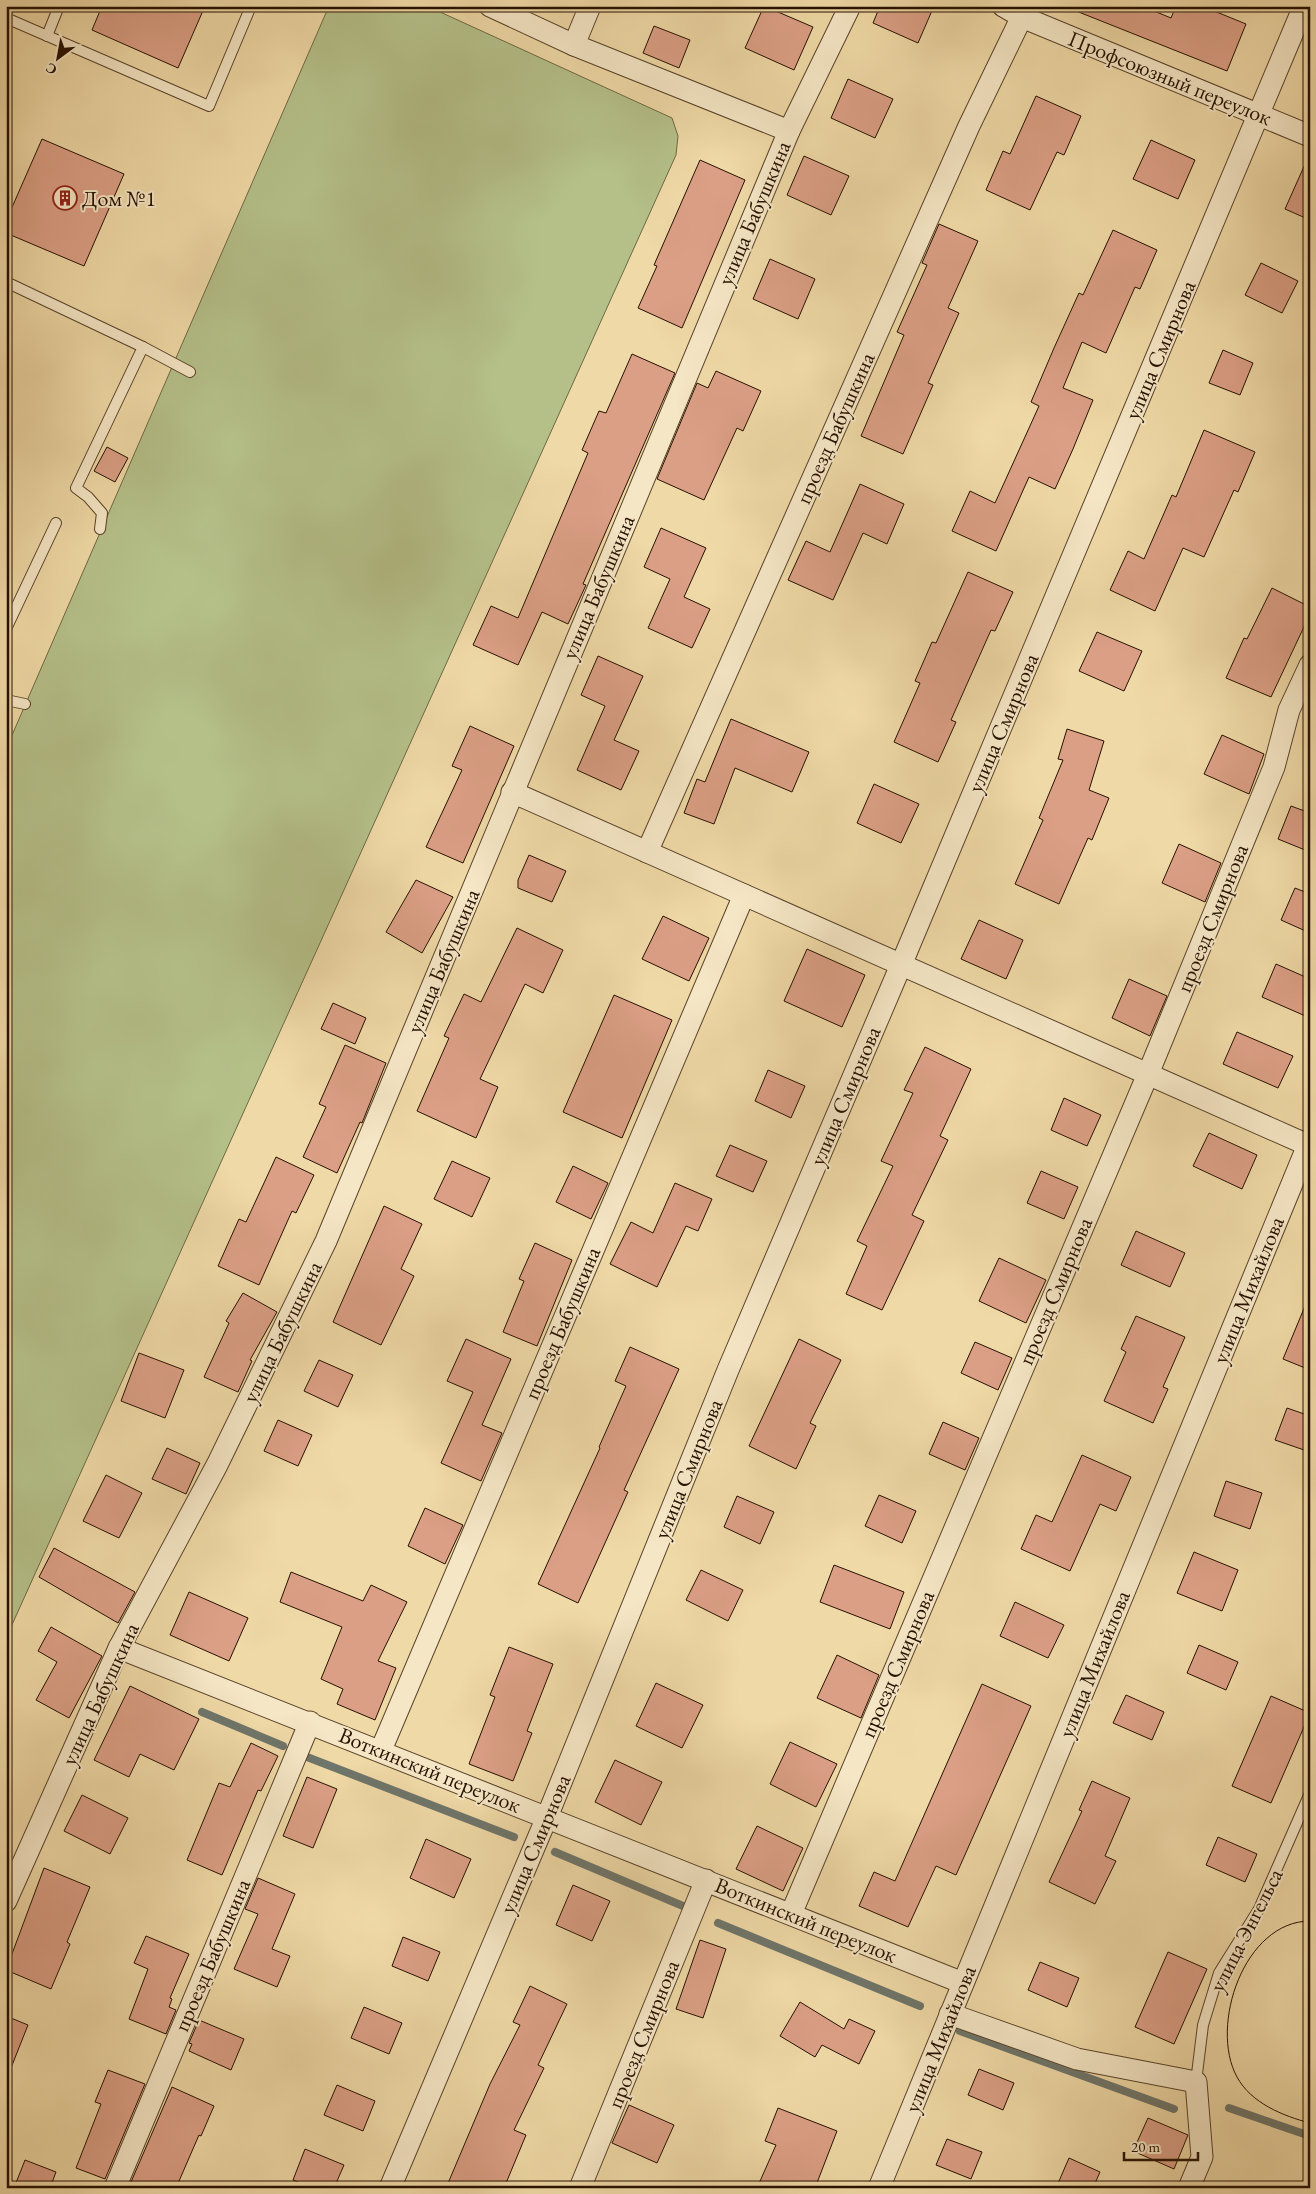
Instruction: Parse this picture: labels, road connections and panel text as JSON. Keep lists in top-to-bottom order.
{
  "streets": {
    "street": [
      "Профсоюзный переулок",
      "улица Бабушкина",
      "улица Смирнова",
      "проезд Бабушкина",
      "проезд Смирнова",
      "улица Михайлова",
      "Воткинский переулок",
      "улица Энгельса"
    ]
  },
  "crossings": [
    ["Профсоюзный переулок", "улица Смирнова"],
    ["Профсоюзный переулок", "проезд Бабушкина"],
    ["улица Бабушкина", "Воткинский переулок"],
    ["улица Смирнова", "Воткинский переулок"],
    ["проезд Бабушкина", "Воткинский переулок"],
    ["проезд Смирнова", "Воткинский переулок"],
    ["улица Михайлова", "Воткинский переулок"]
  ],
  "places": {
    "building": ["Дом №1"]
  },
  "scale_bar": "20 m",
  "north": "bottom left"
}
